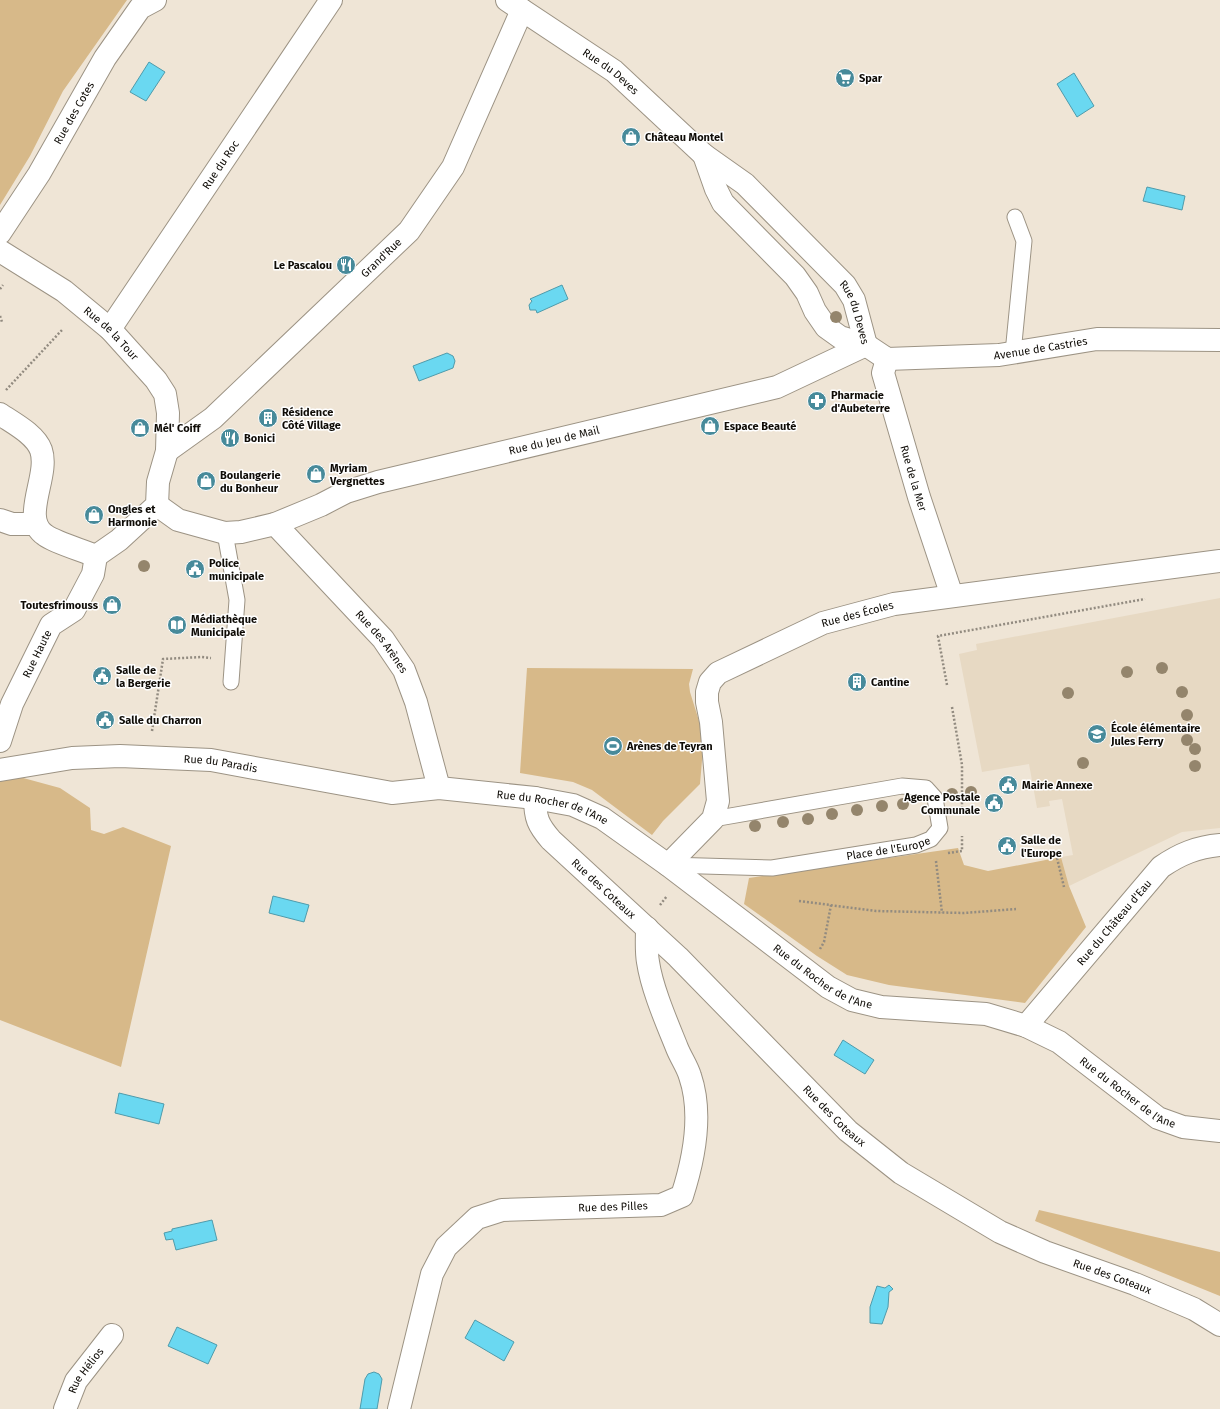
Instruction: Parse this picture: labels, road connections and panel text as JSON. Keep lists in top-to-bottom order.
{
  "streets": {
    "street": [
      "Rue du Deves",
      "Rue des Cotes",
      "Rue du Roc",
      "Grand'Rue",
      "Rue de la Tour",
      "Avenue de Castries",
      "Rue du Jeu de Mail",
      "Rue de la Mer",
      "Rue des Écoles",
      "Rue des Arènes",
      "Rue Haute",
      "Rue du Paradis",
      "Rue du Rocher de l'Ane",
      "Rue des Coteaux",
      "Rue du Château d'Eau",
      "Rue des Pilles",
      "Rue Hélios"
    ],
    "lane": ["Place de l'Europe"]
  },
  "crossings": [
    ["Rue du Deves", "Grand'Rue"],
    ["Rue du Deves", "Rue du Jeu de Mail"],
    ["Rue du Roc", "Rue de la Tour"],
    ["Grand'Rue", "Rue de la Tour"],
    ["Avenue de Castries", "Rue de la Mer"],
    ["Rue du Jeu de Mail", "Rue des Arènes"],
    ["Rue de la Mer", "Rue des Écoles"],
    ["Rue des Écoles", "Place de l'Europe"],
    ["Rue des Arènes", "Rue du Paradis"],
    ["Rue des Arènes", "Rue du Rocher de l'Ane"],
    ["Rue du Paradis", "Rue du Rocher de l'Ane"],
    ["Rue du Rocher de l'Ane", "Place de l'Europe"],
    ["Rue du Rocher de l'Ane", "Rue des Coteaux"],
    ["Rue du Rocher de l'Ane", "Rue du Château d'Eau"],
    ["Rue des Coteaux", "Rue des Pilles"]
  ],
  "places": {
    "supermarket": ["Spar"],
    "shop": [
      "Château Montel",
      "Espace Beauté",
      "Mél' Coiff",
      "Myriam Vergnettes",
      "Boulangerie du Bonheur",
      "Ongles et Harmonie",
      "Toutesfrimouss"
    ],
    "restaurant": ["Le Pascalou", "Bonici"],
    "pharmacy": ["Pharmacie d'Aubeterre"],
    "building": ["Résidence Côté Village", "Cantine"],
    "public building": [
      "Police municipale",
      "Salle de la Bergerie",
      "Salle du Charron",
      "Mairie Annexe",
      "Agence Postale Communale",
      "Salle de l'Europe"
    ],
    "library": ["Médiathèque Municipale"],
    "school or university": ["École élémentaire Jules Ferry"],
    "sports": ["Arènes de Teyran"]
  }
}
